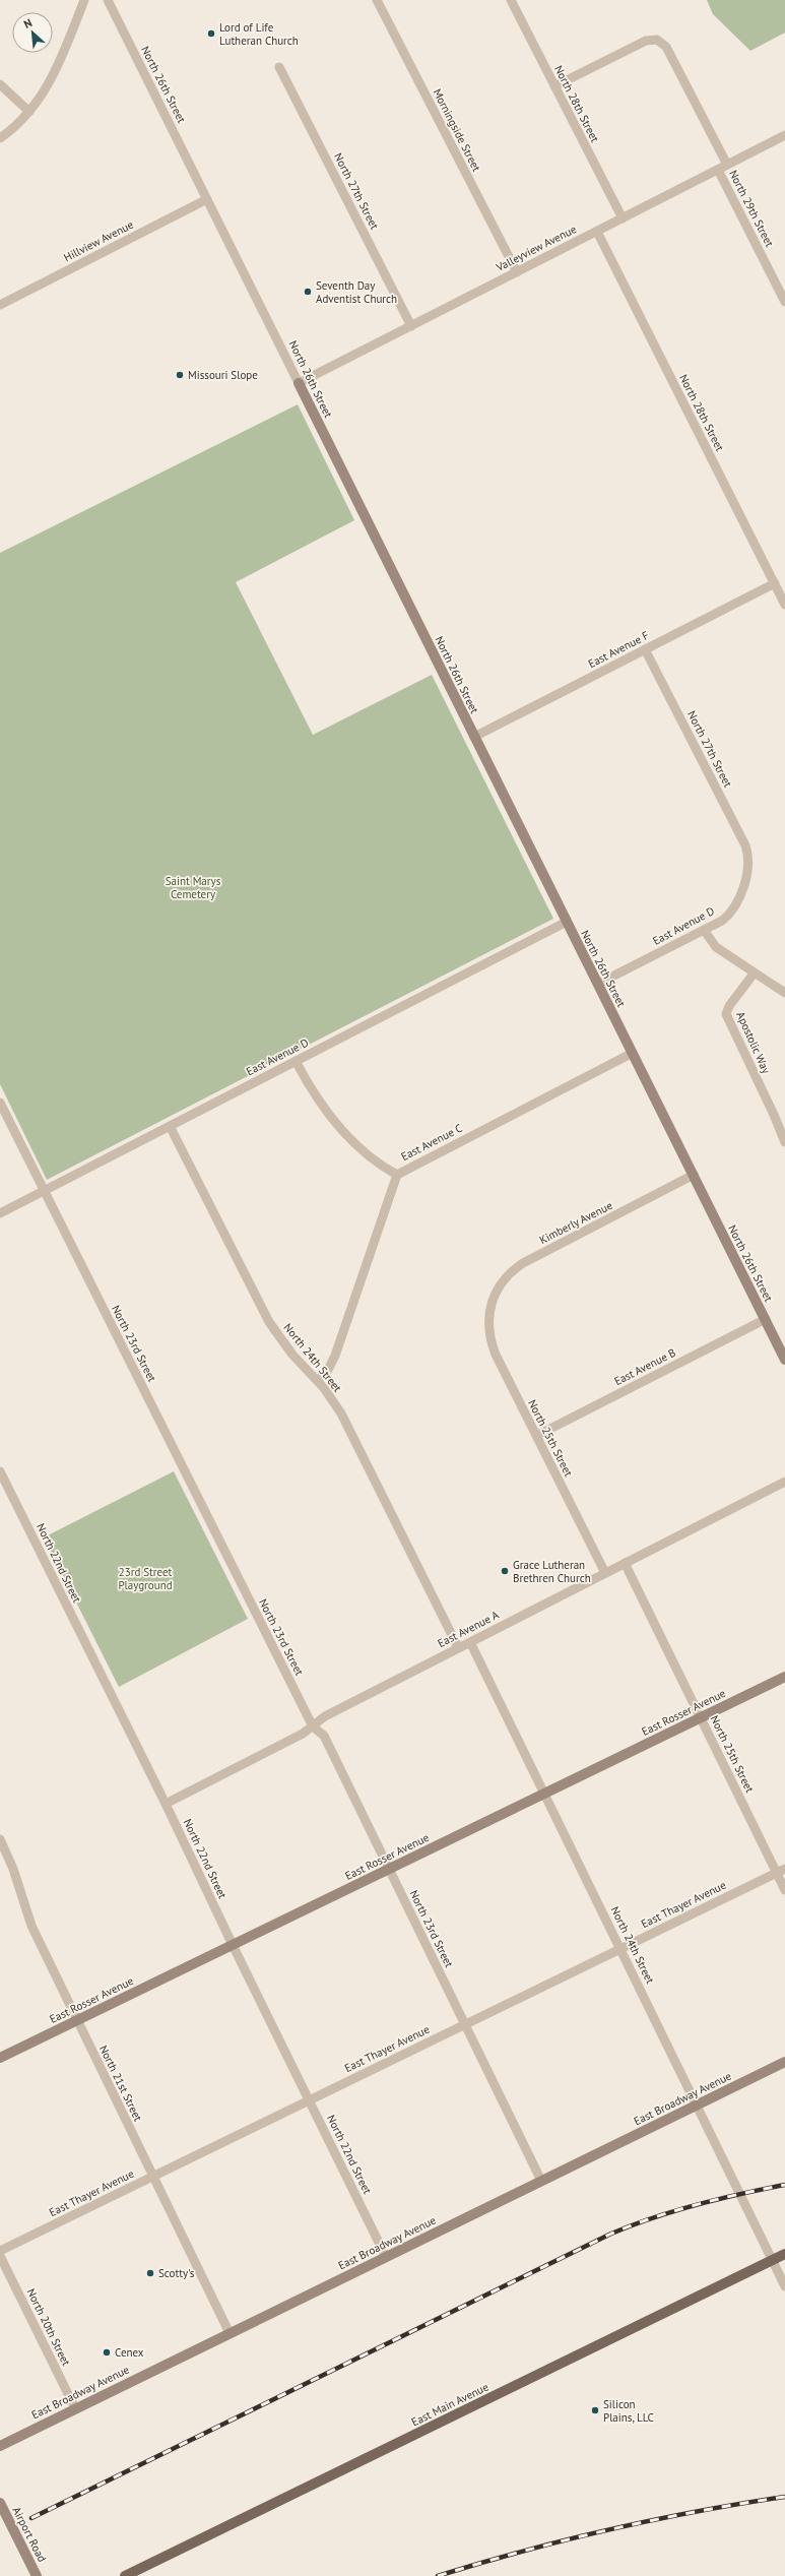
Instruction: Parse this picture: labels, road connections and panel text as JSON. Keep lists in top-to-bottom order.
{
  "streets": {
    "main road": ["East Main Avenue"],
    "street": [
      "North 26th Street",
      "North 28th Street",
      "Morningside Street",
      "North 27th Street",
      "North 29th Street",
      "Hillview Avenue",
      "Valleyview Avenue",
      "East Avenue F",
      "East Avenue D",
      "Apostolic Way",
      "East Avenue C",
      "Kimberly Avenue",
      "North 23rd Street",
      "North 24th Street",
      "East Avenue B",
      "North 25th Street",
      "North 22nd Street",
      "East Avenue A",
      "East Rosser Avenue",
      "East Thayer Avenue",
      "North 21st Street",
      "East Broadway Avenue",
      "North 20th Street",
      "Airport Road"
    ]
  },
  "crossings": [
    ["North 26th Street", "Hillview Avenue"],
    ["North 26th Street", "Valleyview Avenue"],
    ["North 26th Street", "East Avenue F"],
    ["North 26th Street", "East Avenue D"],
    ["North 26th Street", "East Avenue C"],
    ["North 26th Street", "Kimberly Avenue"],
    ["North 26th Street", "East Avenue B"],
    ["North 28th Street", "North 29th Street"],
    ["North 28th Street", "Valleyview Avenue"],
    ["North 28th Street", "East Avenue F"],
    ["Morningside Street", "Valleyview Avenue"],
    ["North 27th Street", "Valleyview Avenue"],
    ["North 27th Street", "East Avenue F"],
    ["North 27th Street", "East Avenue D"],
    ["North 29th Street", "Valleyview Avenue"],
    ["East Avenue D", "North 23rd Street"],
    ["East Avenue D", "North 24th Street"],
    ["East Avenue C", "North 24th Street"],
    ["Kimberly Avenue", "North 25th Street"],
    ["North 23rd Street", "East Avenue A"],
    ["North 23rd Street", "East Rosser Avenue"],
    ["North 23rd Street", "East Thayer Avenue"],
    ["North 23rd Street", "East Broadway Avenue"],
    ["North 24th Street", "East Avenue A"],
    ["North 24th Street", "East Rosser Avenue"],
    ["North 24th Street", "East Thayer Avenue"],
    ["North 24th Street", "East Broadway Avenue"],
    ["North 24th Street", "East Main Avenue"],
    ["East Avenue B", "North 25th Street"],
    ["North 25th Street", "East Avenue A"],
    ["North 25th Street", "East Rosser Avenue"],
    ["North 25th Street", "East Thayer Avenue"],
    ["North 22nd Street", "East Avenue A"],
    ["North 22nd Street", "East Rosser Avenue"],
    ["North 22nd Street", "East Thayer Avenue"],
    ["North 22nd Street", "East Broadway Avenue"],
    ["East Rosser Avenue", "North 21st Street"],
    ["East Thayer Avenue", "North 21st Street"],
    ["North 21st Street", "East Broadway Avenue"],
    ["East Broadway Avenue", "North 20th Street"]
  ],
  "parks": ["Saint Marys Cemetery", "23rd Street Playground"],
  "places": [
    "Lord of Life Lutheran Church",
    "Seventh Day Adventist Church",
    "Missouri Slope",
    "Grace Lutheran Brethren Church",
    "Scotty's",
    "Cenex",
    "Silicon Plains, LLC"
  ],
  "north": "top left"
}
